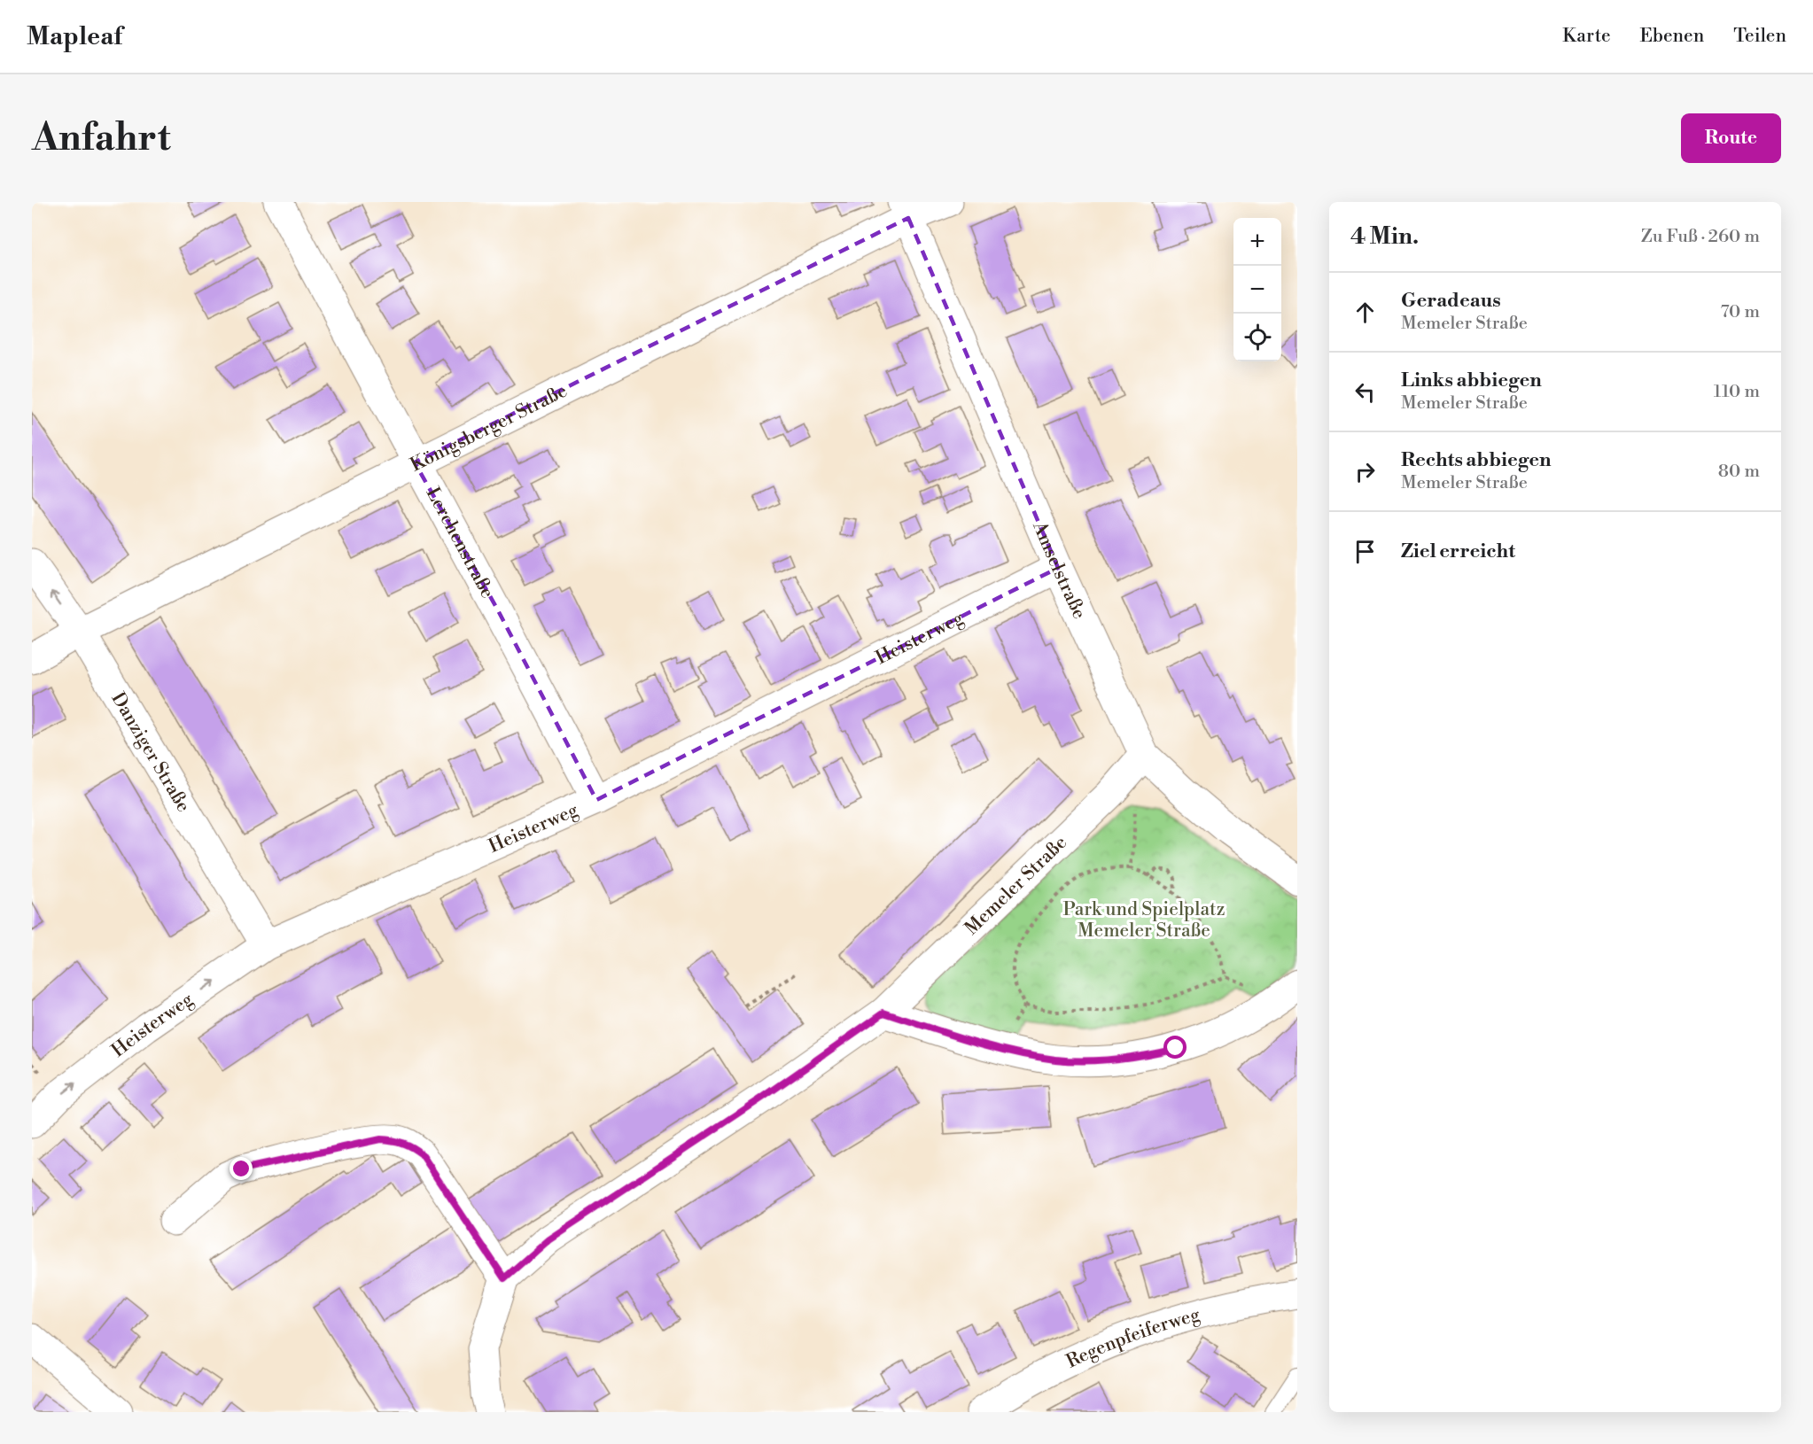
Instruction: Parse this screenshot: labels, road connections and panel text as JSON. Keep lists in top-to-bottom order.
{
  "streets": {
    "street": [
      "Königsberger Straße",
      "Lerchenstraße",
      "Amselstraße",
      "Heisterweg",
      "Danziger Straße",
      "Memeler Straße",
      "Regenpfeiferweg"
    ]
  },
  "crossings": [
    ["Königsberger Straße", "Lerchenstraße"],
    ["Königsberger Straße", "Amselstraße"],
    ["Königsberger Straße", "Danziger Straße"],
    ["Lerchenstraße", "Heisterweg"],
    ["Amselstraße", "Heisterweg"],
    ["Amselstraße", "Memeler Straße"],
    ["Heisterweg", "Danziger Straße"]
  ],
  "parks": ["Park und Spielplatz Memeler Straße"],
  "page": {
    "header": "Mapleaf",
    "nav": ["Karte", "Ebenen", "Teilen"],
    "buttons": "Route",
    "title": "Anfahrt",
    "heading": ["4 Min.", "Zu Fuß · 260 m"],
    "map_buttons": ["+", "−"],
    "list": [
      ["Geradeaus", "Memeler Straße", "70 m"],
      ["Links abbiegen", "Memeler Straße", "110 m"],
      ["Rechts abbiegen", "Memeler Straße", "80 m"],
      "Ziel erreicht"
    ]
  }
}
